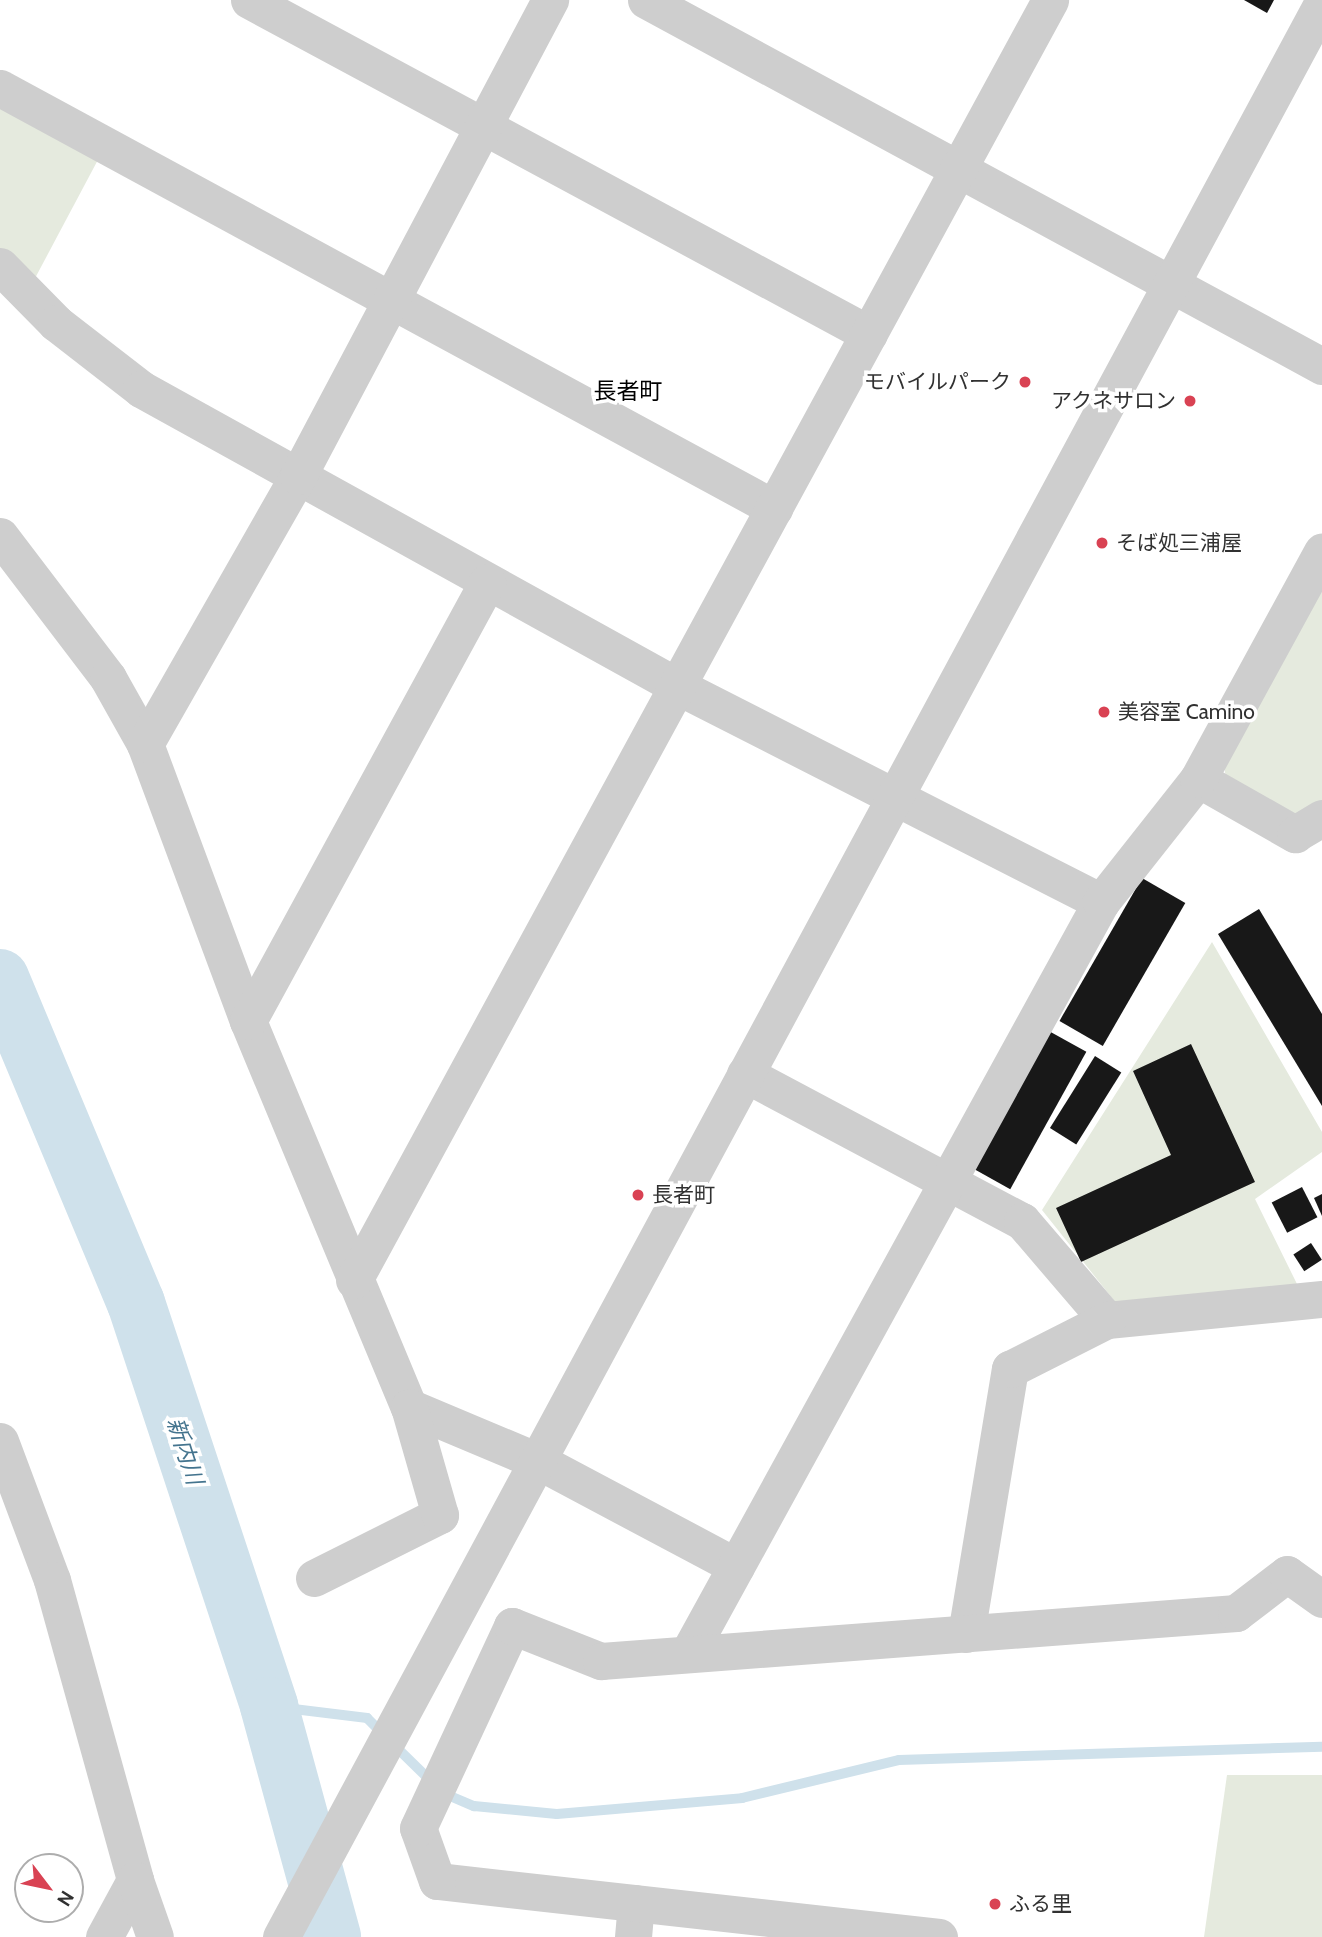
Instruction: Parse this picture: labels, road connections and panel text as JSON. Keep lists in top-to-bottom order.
{
  "districts": ["長者町"],
  "water": ["新内川"],
  "places": [
    "モバイルパーク",
    "アクネサロン",
    "そば処三浦屋",
    "美容室 Camino",
    "長者町",
    "ふる里"
  ],
  "north": "bottom right"
}
